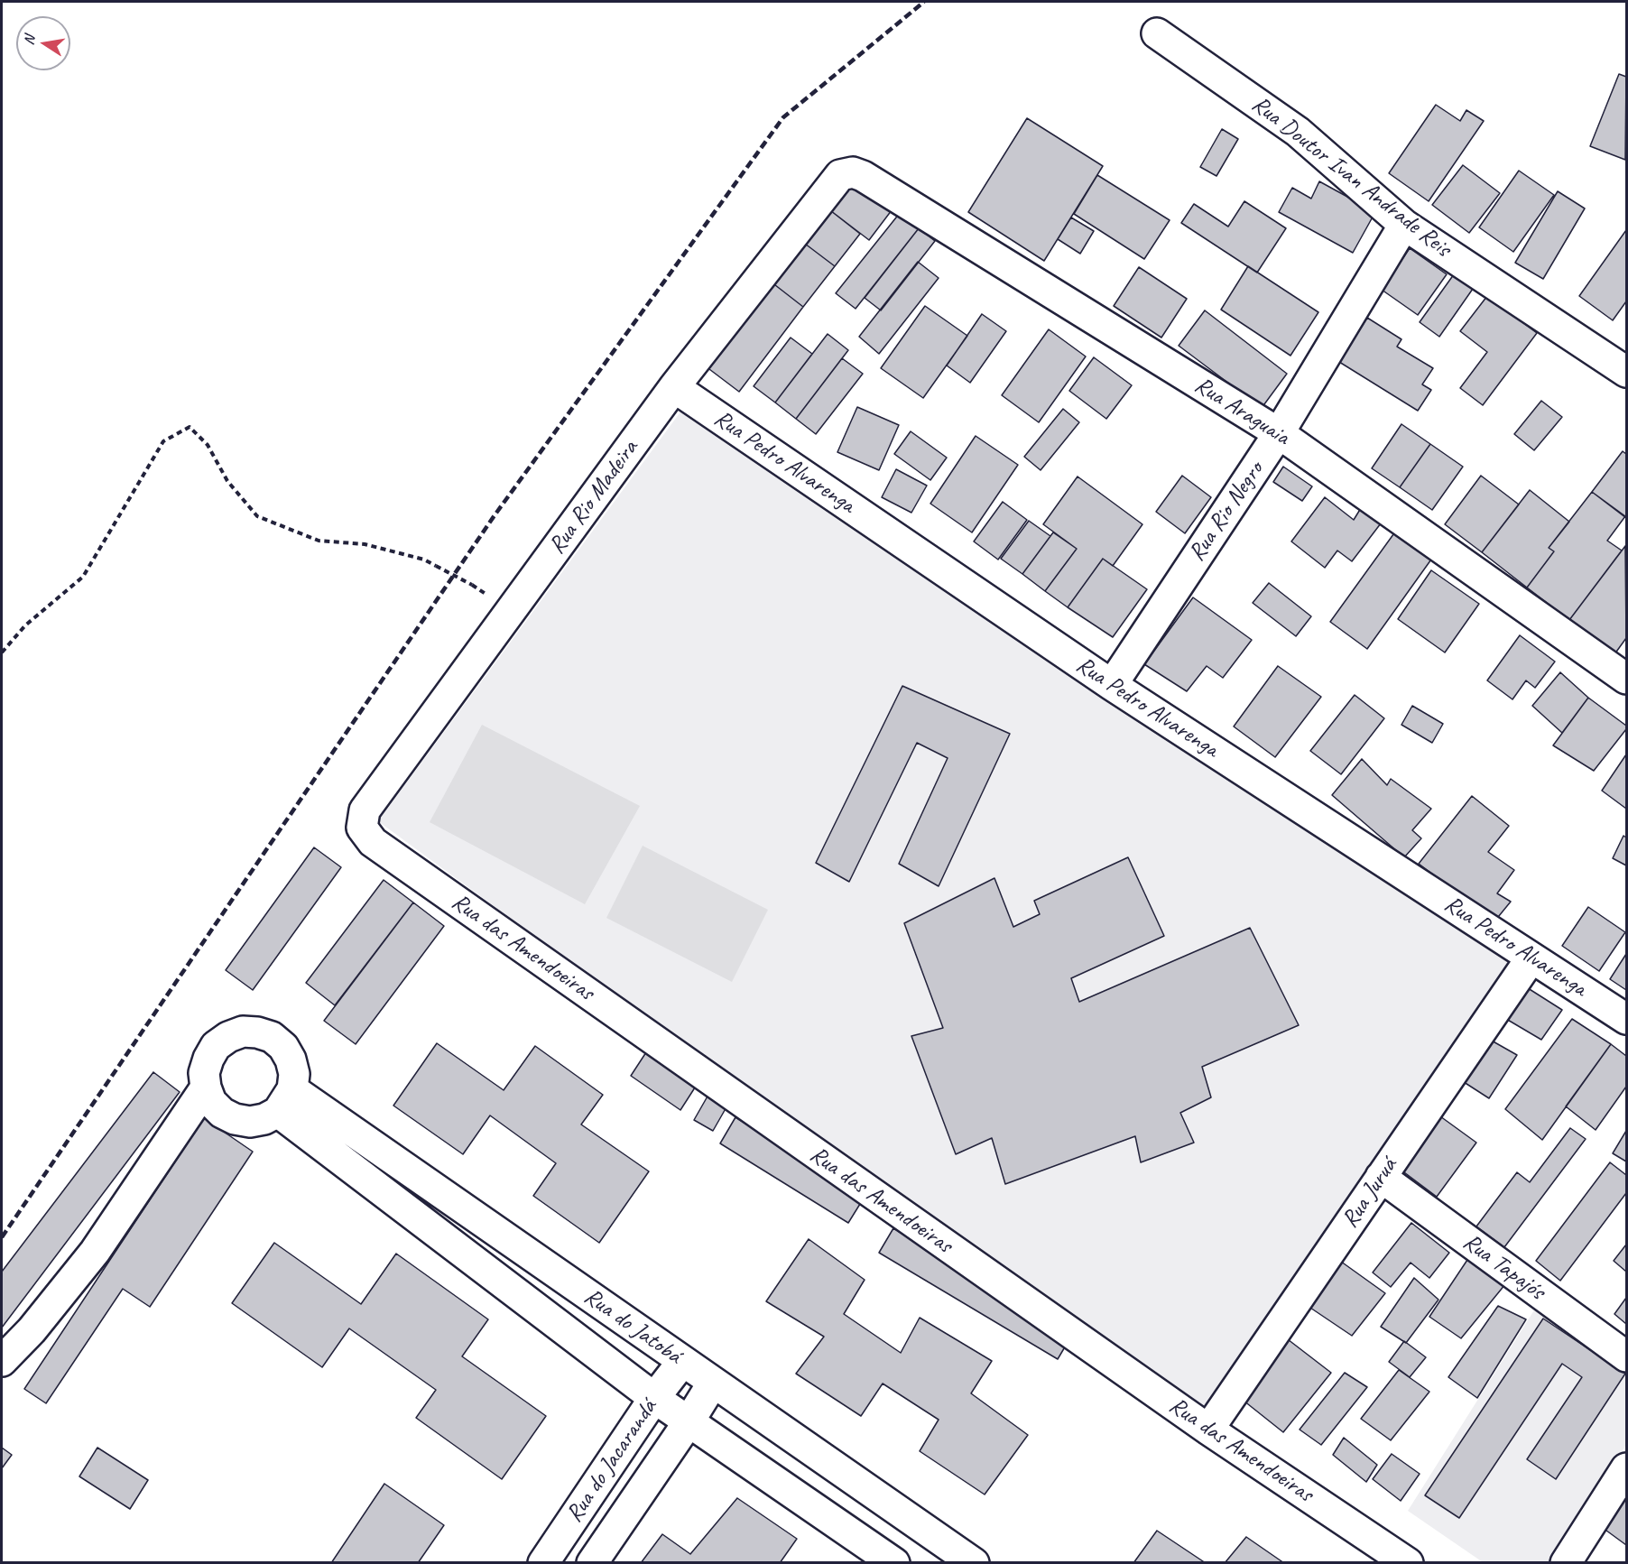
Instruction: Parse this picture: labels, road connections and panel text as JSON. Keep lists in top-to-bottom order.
{
  "streets": {
    "street": [
      "Rua Doutor Ivan Andrade Reis",
      "Rua Araguaia",
      "Rua Pedro Alvarenga",
      "Rua Rio Madeira",
      "Rua Rio Negro",
      "Rua das Amendoeiras",
      "Rua Juruá",
      "Rua Tapajós",
      "Rua do Jatobá",
      "Rua do Jacarandá"
    ]
  },
  "crossings": [
    ["Rua Doutor Ivan Andrade Reis", "Rua Rio Negro"],
    ["Rua Araguaia", "Rua Rio Madeira"],
    ["Rua Araguaia", "Rua Rio Negro"],
    ["Rua Pedro Alvarenga", "Rua Rio Madeira"],
    ["Rua Pedro Alvarenga", "Rua Rio Negro"],
    ["Rua Pedro Alvarenga", "Rua Juruá"],
    ["Rua Rio Madeira", "Rua das Amendoeiras"],
    ["Rua das Amendoeiras", "Rua Juruá"],
    ["Rua Juruá", "Rua Tapajós"],
    ["Rua do Jatobá", "Rua do Jacarandá"]
  ],
  "north": "left"
}
